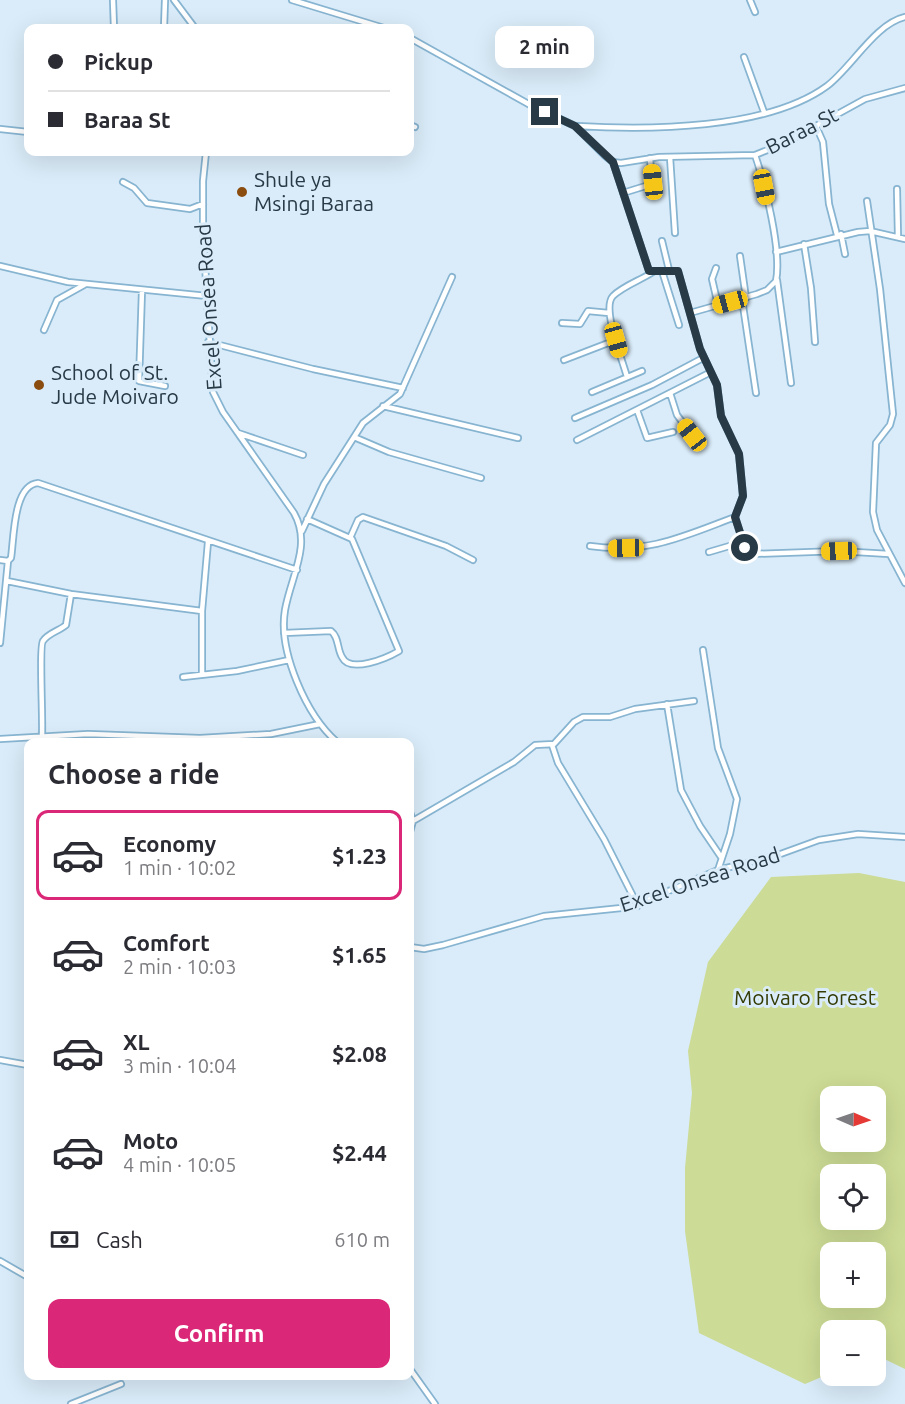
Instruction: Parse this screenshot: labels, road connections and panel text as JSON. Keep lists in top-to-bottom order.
{
  "streets": {
    "street": ["Baraa St", "Excel Onsea Road"]
  },
  "parks": ["Moivaro Forest"],
  "places": ["Shule ya Msingi Baraa", "School of St. Jude Moivaro"],
  "north": "right",
  "page": {
    "banner": ["Pickup", "Baraa St"],
    "bubble": "2 min",
    "heading": "Choose a ride",
    "list": [
      {
        "name": "Economy",
        "note": "1 min · 10:02",
        "value": "$1.23"
      },
      {
        "name": "Comfort",
        "note": "2 min · 10:03",
        "value": "$1.65"
      },
      {
        "name": "XL",
        "note": "3 min · 10:04",
        "value": "$2.08"
      },
      {
        "name": "Moto",
        "note": "4 min · 10:05",
        "value": "$2.44"
      }
    ],
    "map_buttons": ["+", "−"],
    "pay": ["Cash", "610 m"],
    "buttons": "Confirm"
  }
}
